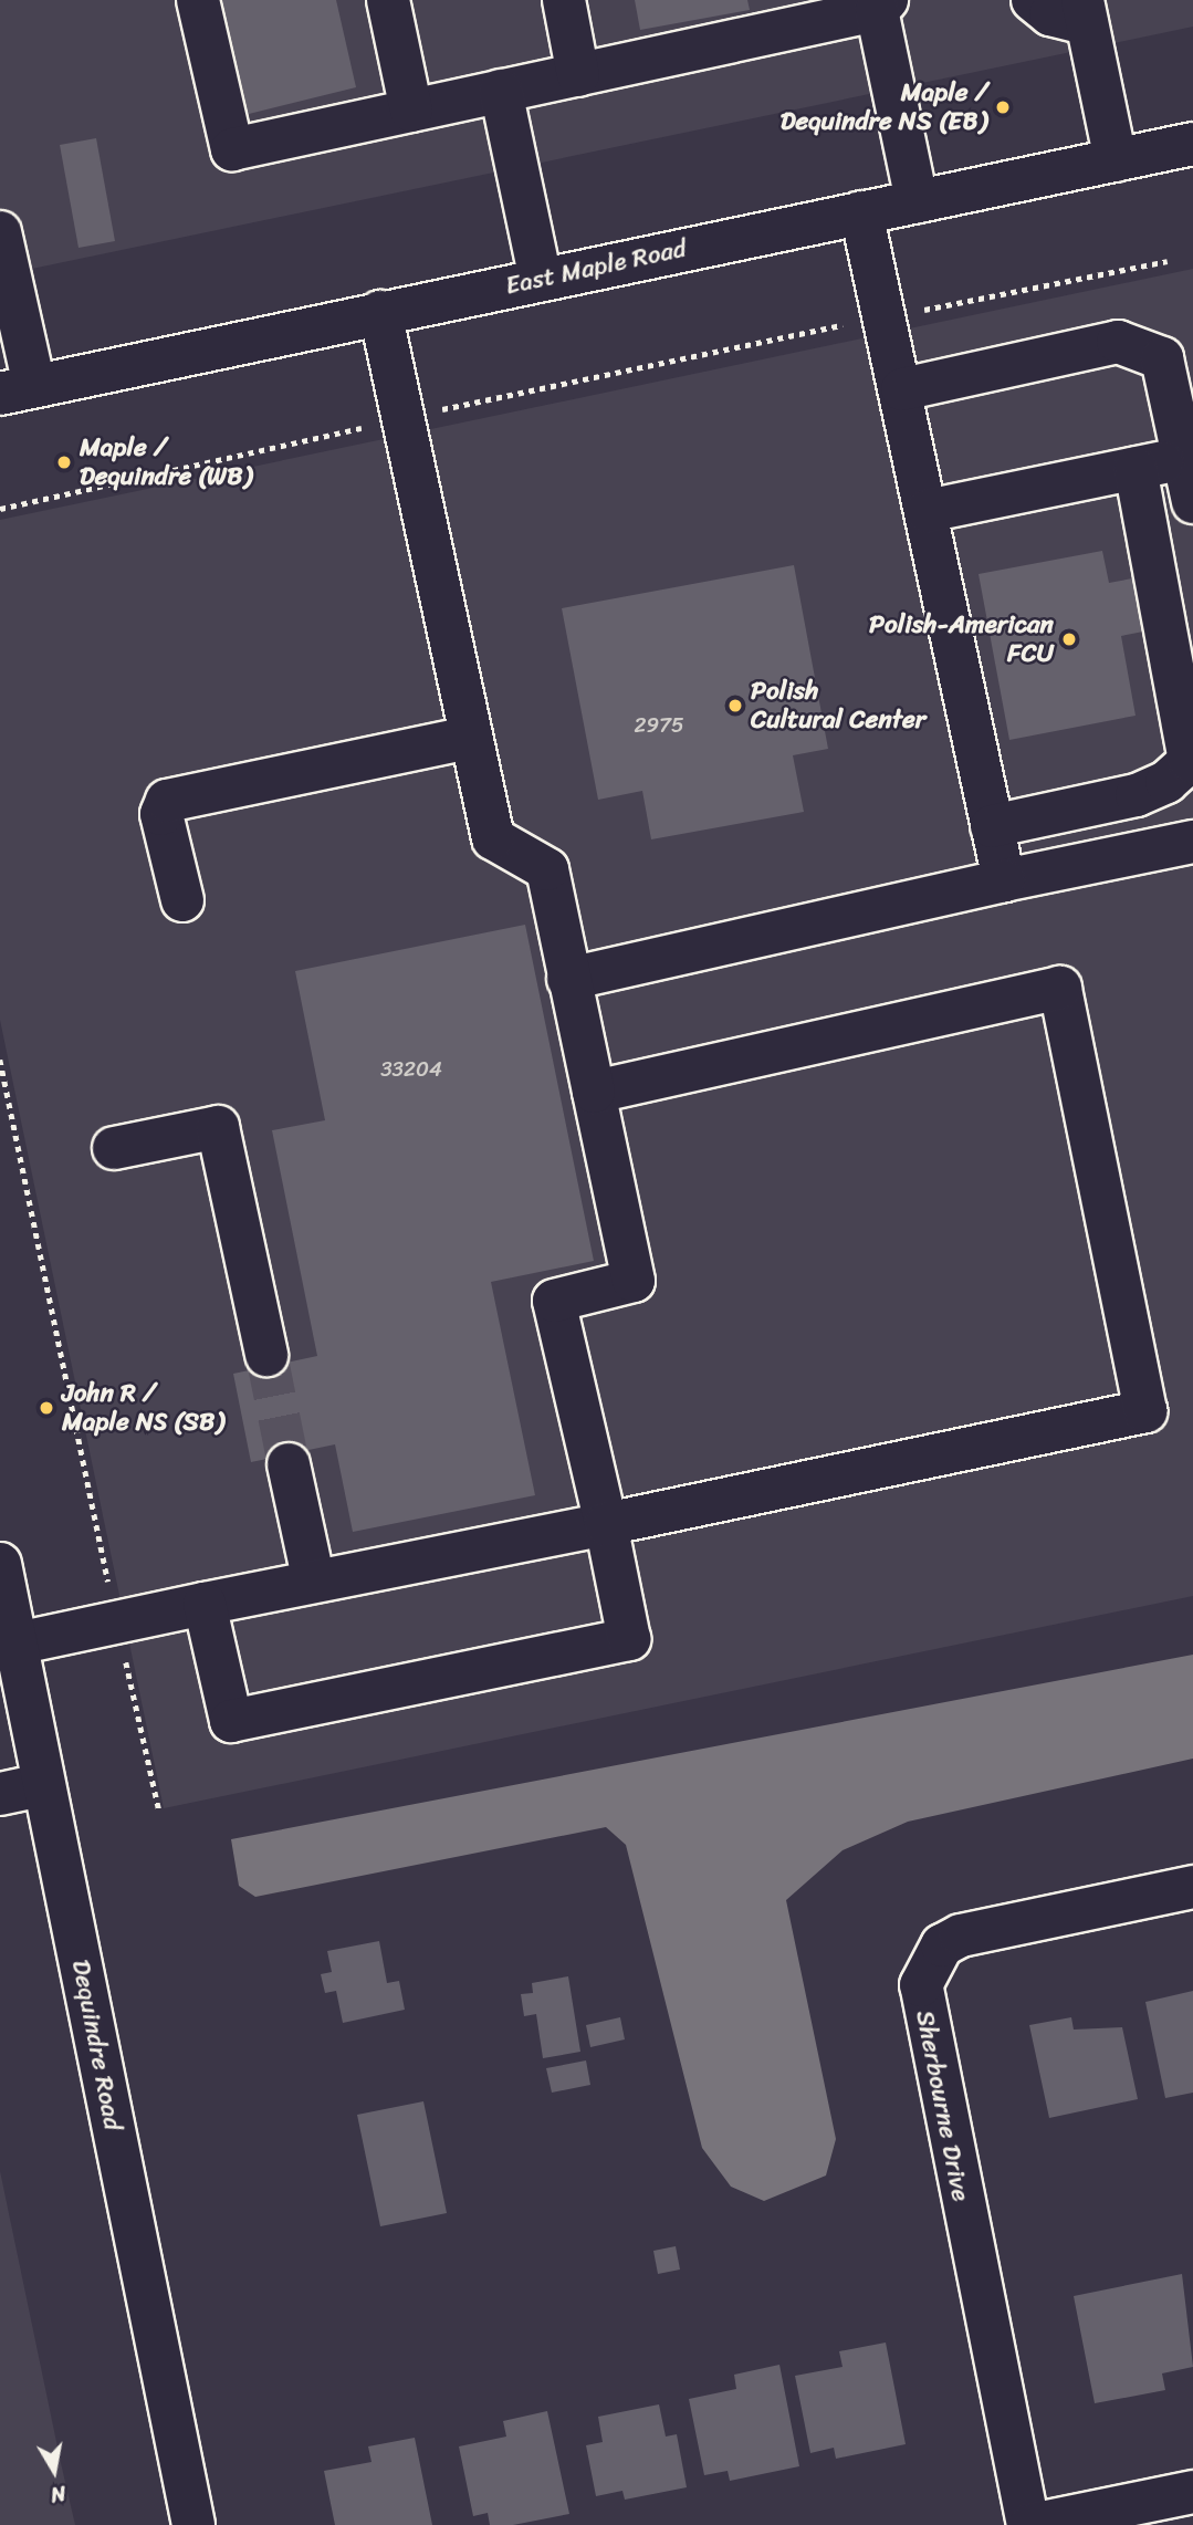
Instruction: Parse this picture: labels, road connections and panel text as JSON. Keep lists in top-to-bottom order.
{
  "streets": {
    "main road": ["East Maple Road", "Dequindre Road", "Sherbourne Drive"]
  },
  "places": [
    "Maple / Dequindre NS (EB)",
    "Maple / Dequindre (WB)",
    "Polish-American FCU",
    "Polish Cultural Center",
    "John R / Maple NS (SB)"
  ],
  "house_numbers": ["2975", "33204"],
  "north": "bottom"
}
